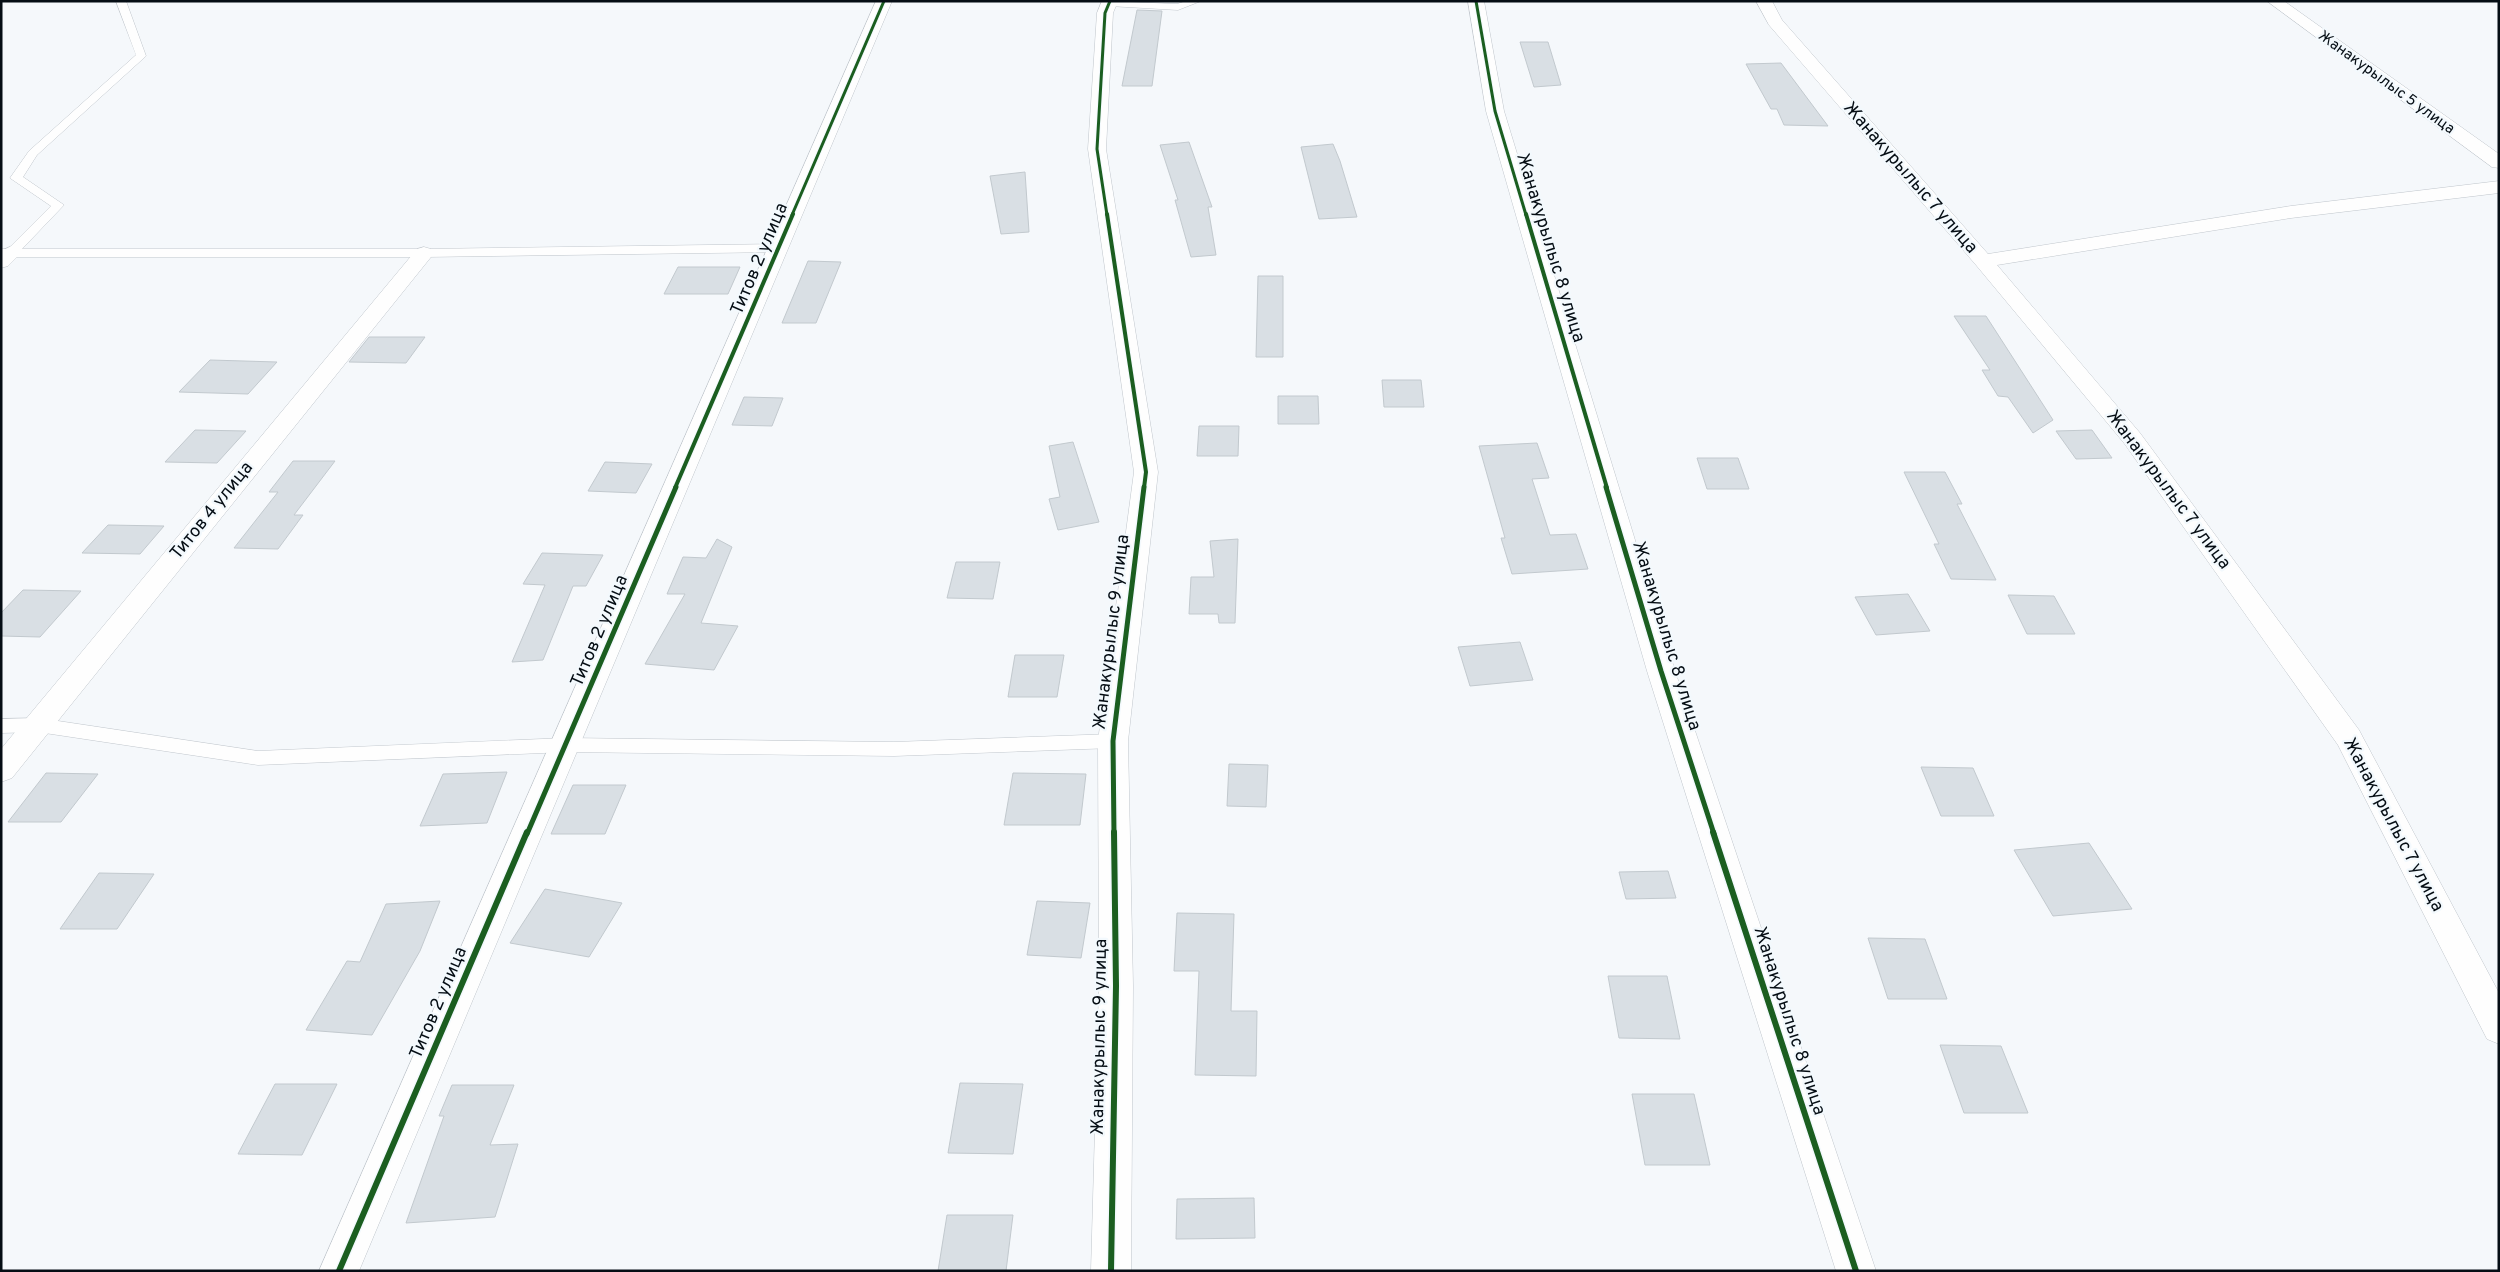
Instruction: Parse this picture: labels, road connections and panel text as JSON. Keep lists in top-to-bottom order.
{
  "streets": {
    "street": [
      "Жанакурылыс 5 улица",
      "Жанакурылыс 7 улица",
      "Жанакурылыс 8 улица",
      "Титов 2 улица",
      "Титов 4 улица",
      "Жанакурылыс 9 улица"
    ]
  }
}
